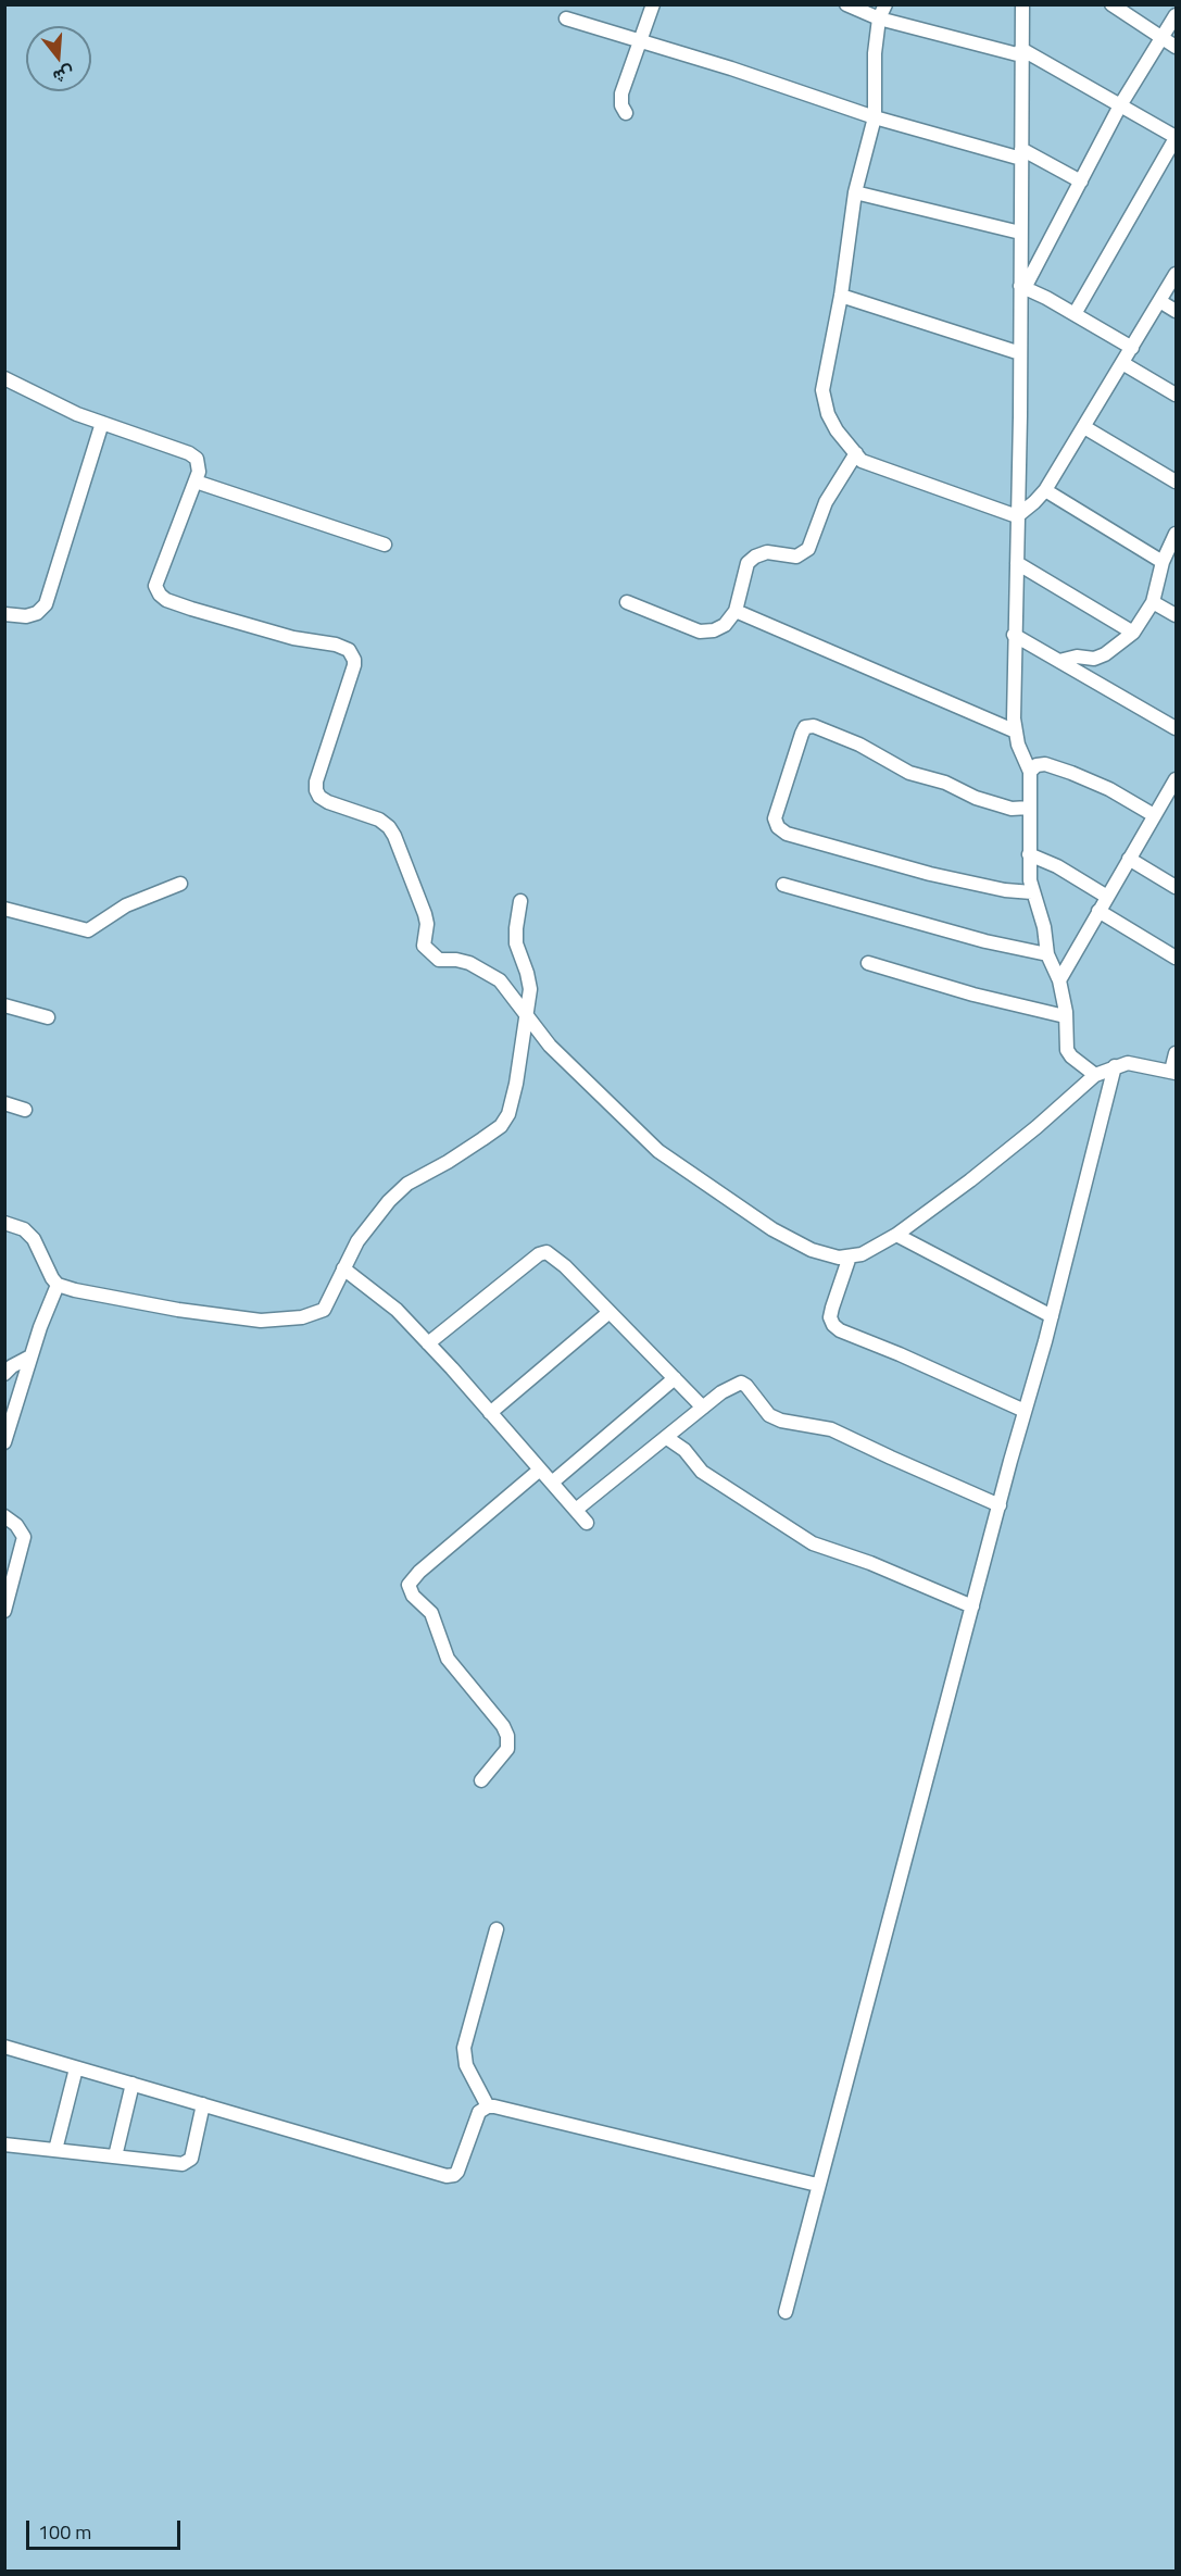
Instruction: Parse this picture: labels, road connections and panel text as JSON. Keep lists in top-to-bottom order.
{
  "scale_bar": "100 m",
  "north": "bottom"
}
